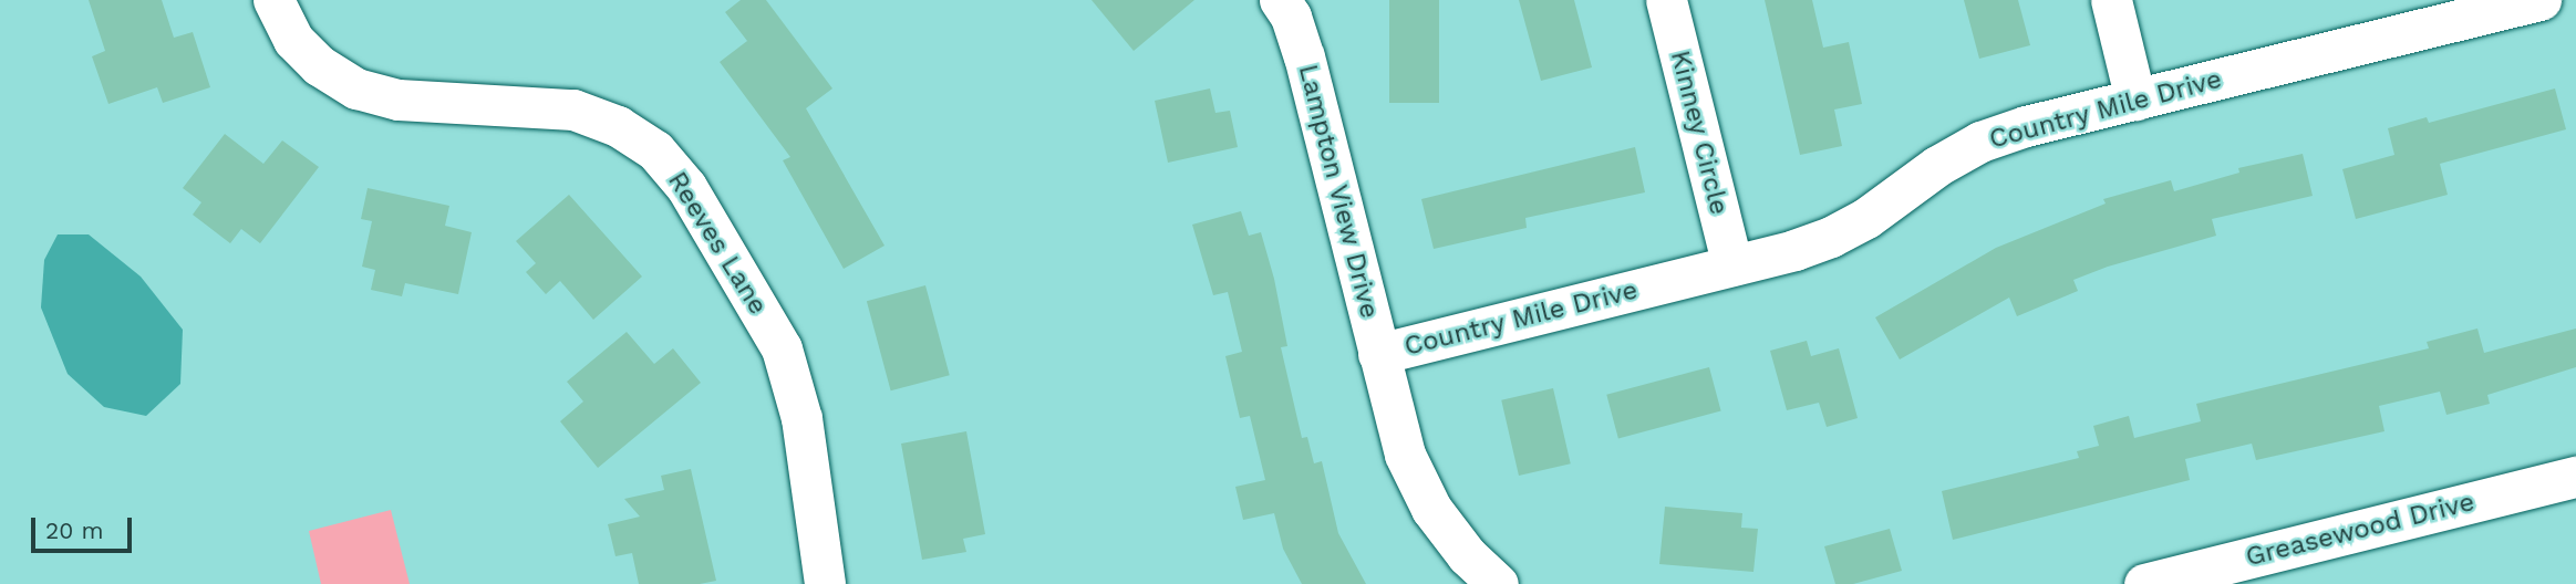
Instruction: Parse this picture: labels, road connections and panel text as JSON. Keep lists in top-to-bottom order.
{
  "streets": {
    "street": [
      "Country Mile Drive",
      "Kinney Circle",
      "Lampton View Drive",
      "Reeves Lane",
      "Greasewood Drive"
    ]
  },
  "crossings": [
    ["Country Mile Drive", "Kinney Circle"],
    ["Country Mile Drive", "Lampton View Drive"]
  ],
  "scale_bar": "20 m"
}
